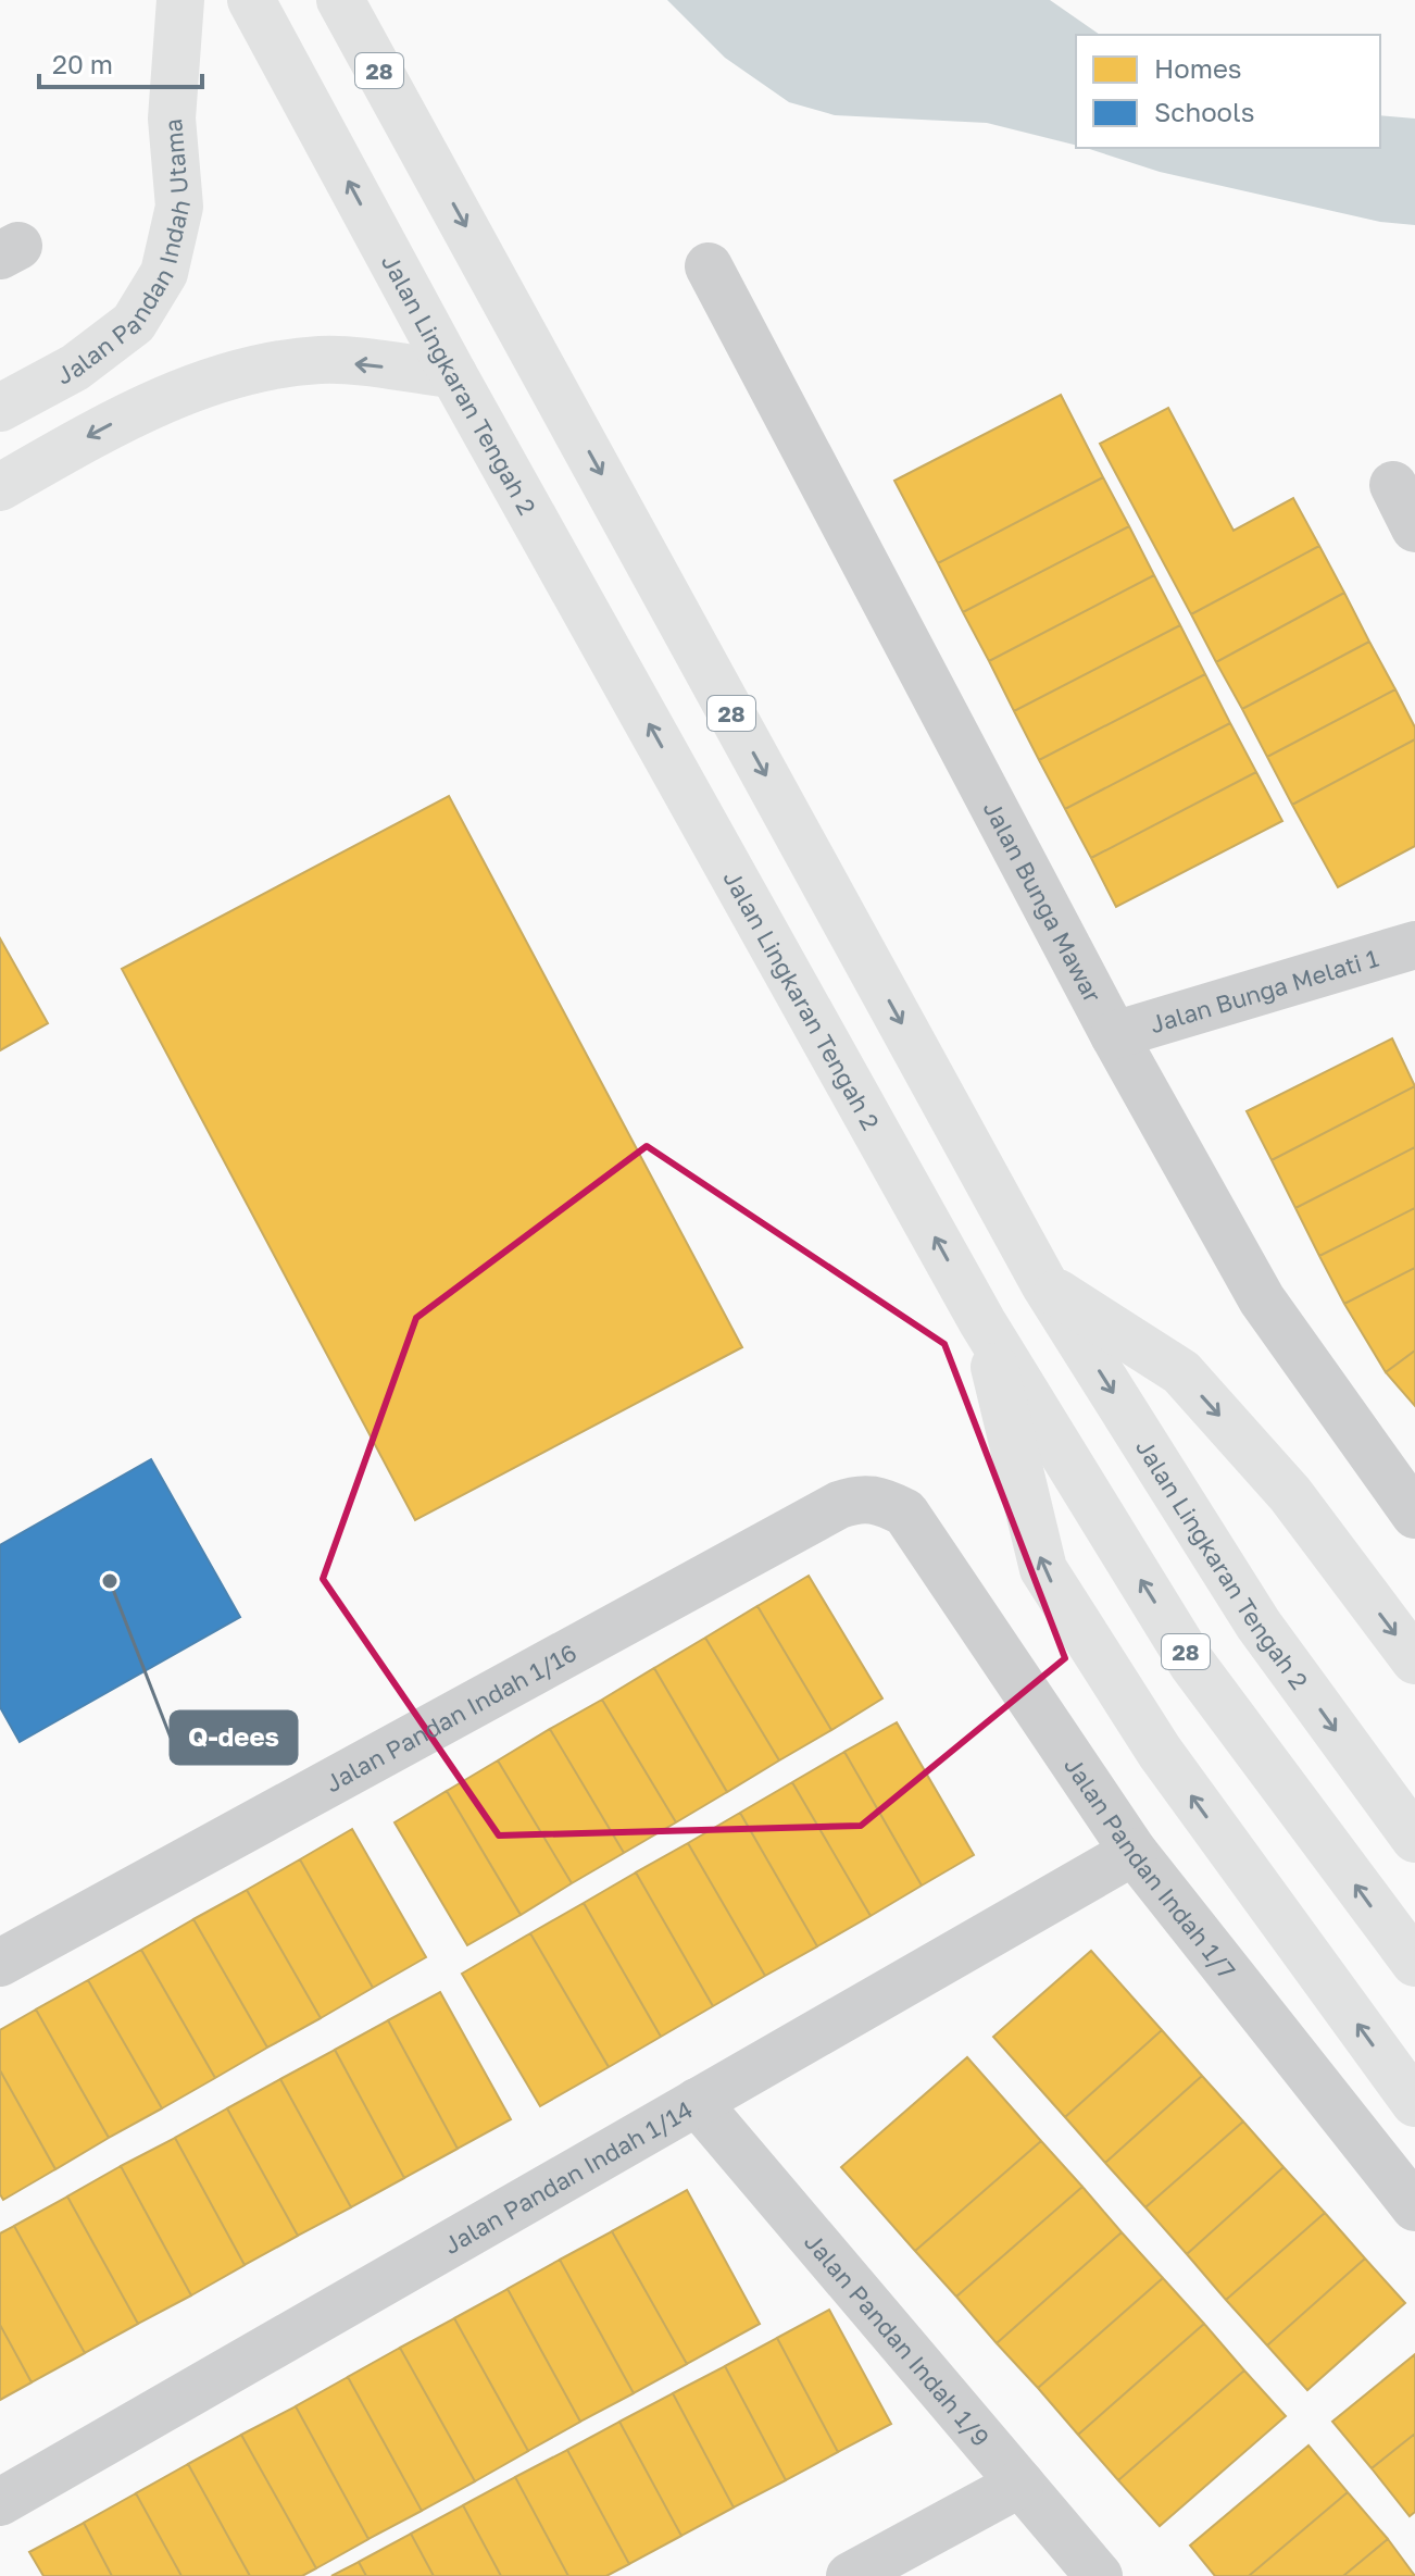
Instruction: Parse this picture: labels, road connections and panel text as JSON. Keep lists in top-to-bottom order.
{
  "streets": {
    "main road": ["28", "Jalan Pandan Indah Utama", "Jalan Lingkaran Tengah 2"],
    "street": [
      "Jalan Bunga Mawar",
      "Jalan Bunga Melati 1",
      "Jalan Pandan Indah 1/16",
      "Jalan Pandan Indah 1/7",
      "Jalan Pandan Indah 1/14",
      "Jalan Pandan Indah 1/9"
    ]
  },
  "crossings": [
    ["Jalan Bunga Mawar", "Jalan Bunga Melati 1"],
    ["Jalan Pandan Indah 1/16", "Jalan Pandan Indah 1/7"],
    ["Jalan Pandan Indah 1/7", "Jalan Pandan Indah 1/14"],
    ["Jalan Pandan Indah 1/14", "Jalan Pandan Indah 1/9"]
  ],
  "places": ["Q-dees"],
  "legend": ["Homes", "Schools"],
  "scale_bar": "20 m"
}
